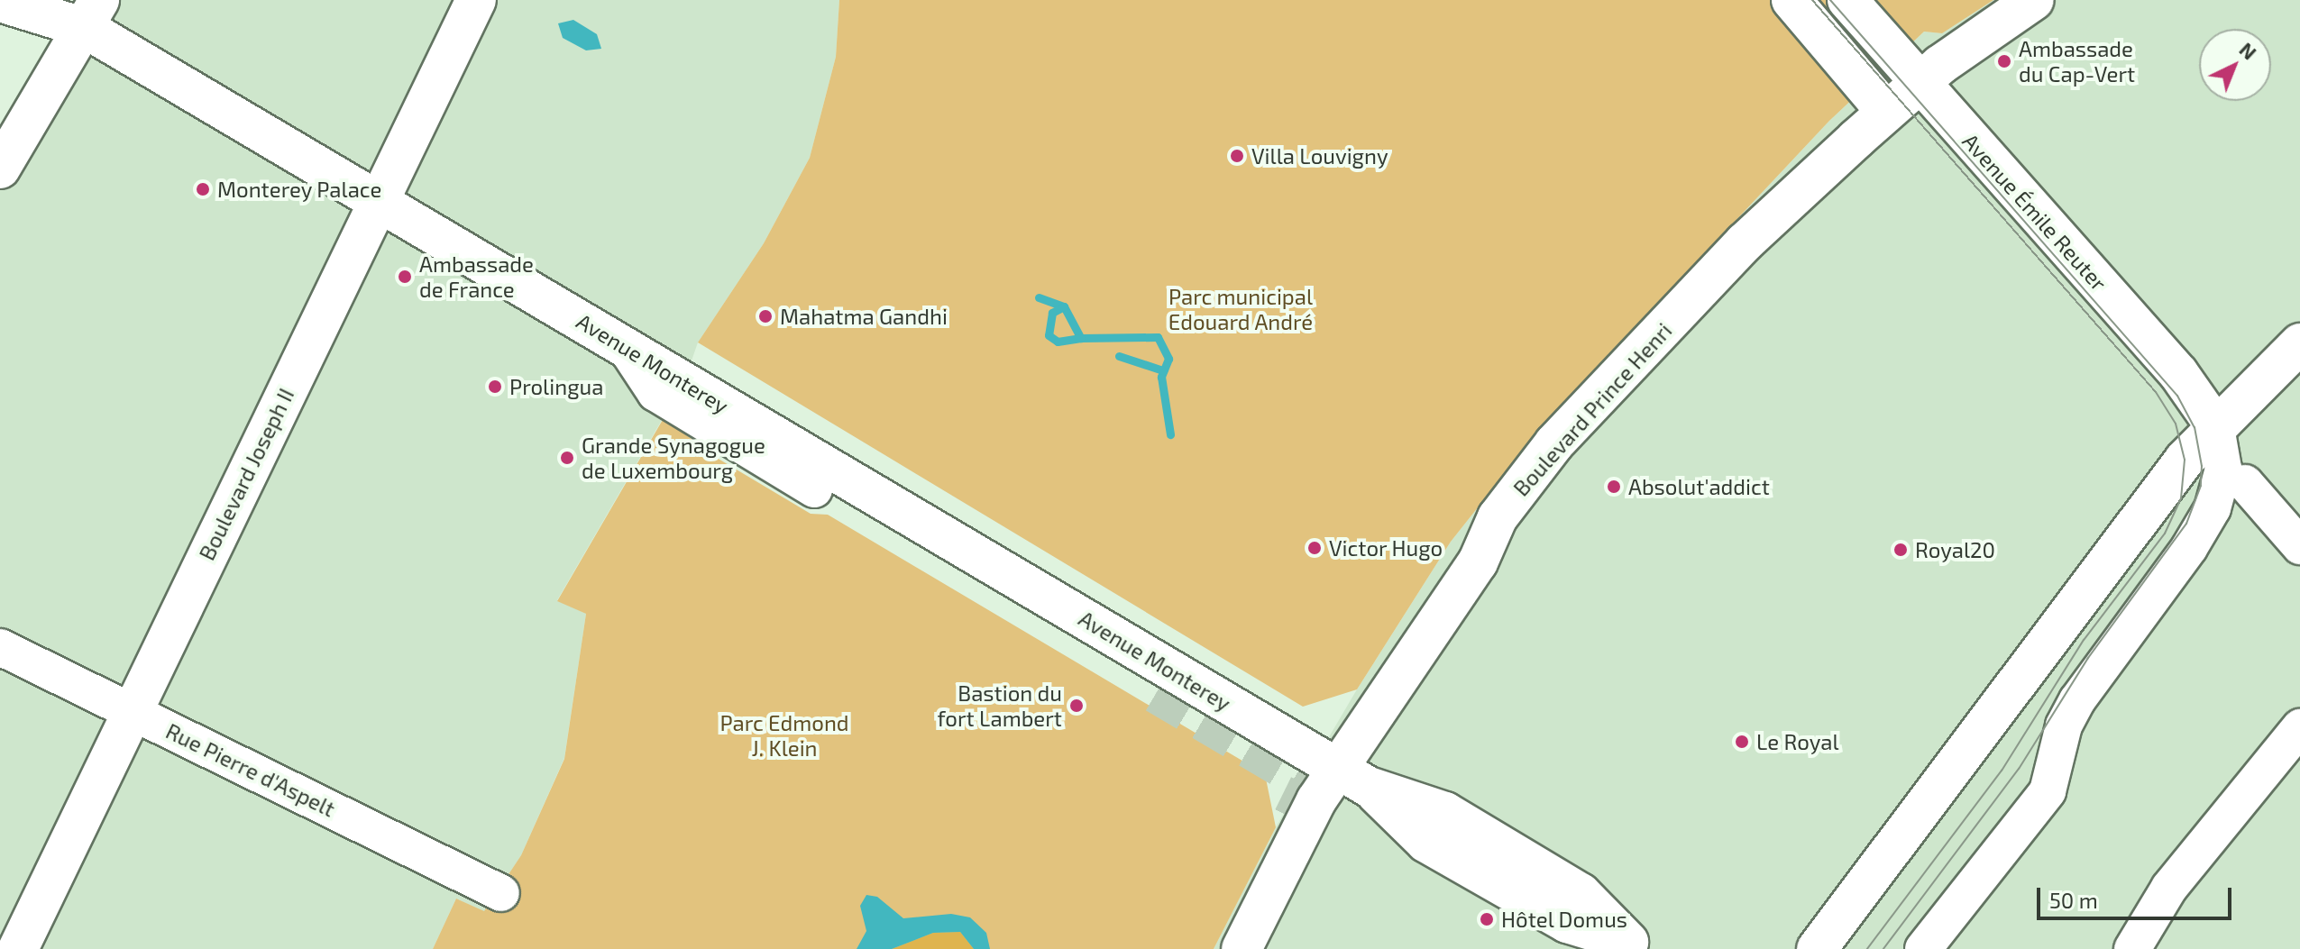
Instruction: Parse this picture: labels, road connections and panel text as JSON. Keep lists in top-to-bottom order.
{
  "streets": {
    "main road": [
      "Avenue Émile Reuter",
      "Avenue Monterey",
      "Boulevard Prince Henri",
      "Boulevard Joseph II"
    ],
    "street": ["Rue Pierre d'Aspelt"]
  },
  "crossings": [
    ["Avenue Émile Reuter", "Boulevard Prince Henri"],
    ["Avenue Monterey", "Boulevard Prince Henri"],
    ["Avenue Monterey", "Boulevard Joseph II"],
    ["Boulevard Joseph II", "Rue Pierre d'Aspelt"]
  ],
  "parks": ["Parc municipal Edouard André", "Parc Edmond J. Klein"],
  "places": [
    "Ambassade du Cap-Vert",
    "Villa Louvigny",
    "Monterey Palace",
    "Ambassade de France",
    "Mahatma Gandhi",
    "Prolingua",
    "Grande Synagogue de Luxembourg",
    "Absolut'addict",
    "Victor Hugo",
    "Royal20",
    "Bastion du fort Lambert",
    "Le Royal",
    "Hôtel Domus"
  ],
  "scale_bar": "50 m",
  "north": "top right"
}
